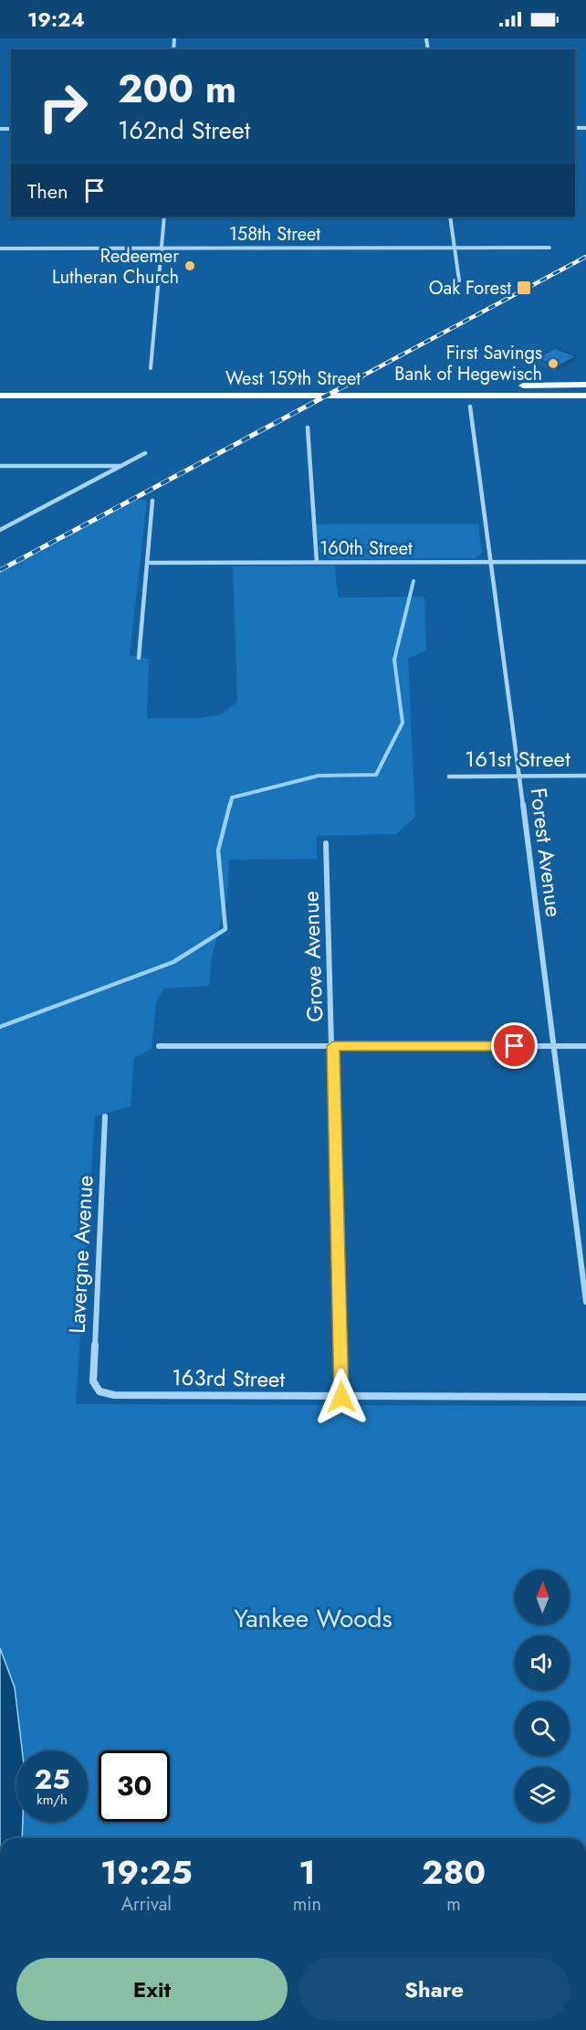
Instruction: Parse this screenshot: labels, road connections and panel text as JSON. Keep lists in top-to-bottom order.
{
  "streets": {
    "main road": ["West 159th Street"],
    "street": [
      "158th Street",
      "160th Street",
      "161st Street",
      "Forest Avenue",
      "Grove Avenue",
      "Lavergne Avenue",
      "163rd Street"
    ]
  },
  "crossings": [
    ["160th Street", "Forest Avenue"],
    ["161st Street", "Forest Avenue"],
    ["Grove Avenue", "163rd Street"],
    ["Lavergne Avenue", "163rd Street"]
  ],
  "parks": ["Yankee Woods"],
  "places": {
    "other": ["Redeemer Lutheran Church", "First Savings Bank of Hegewisch"],
    "transit": ["Oak Forest"]
  },
  "north": "top",
  "page": {
    "status": "19:24",
    "turn": ["200 m", "162nd Street"],
    "then": "Then",
    "speed": "25 km/h",
    "limit": "30",
    "eta": [
      "19:25",
      "Arrival",
      "1",
      "min",
      "280",
      "m"
    ],
    "buttons": ["Exit", "Share"]
  }
}
